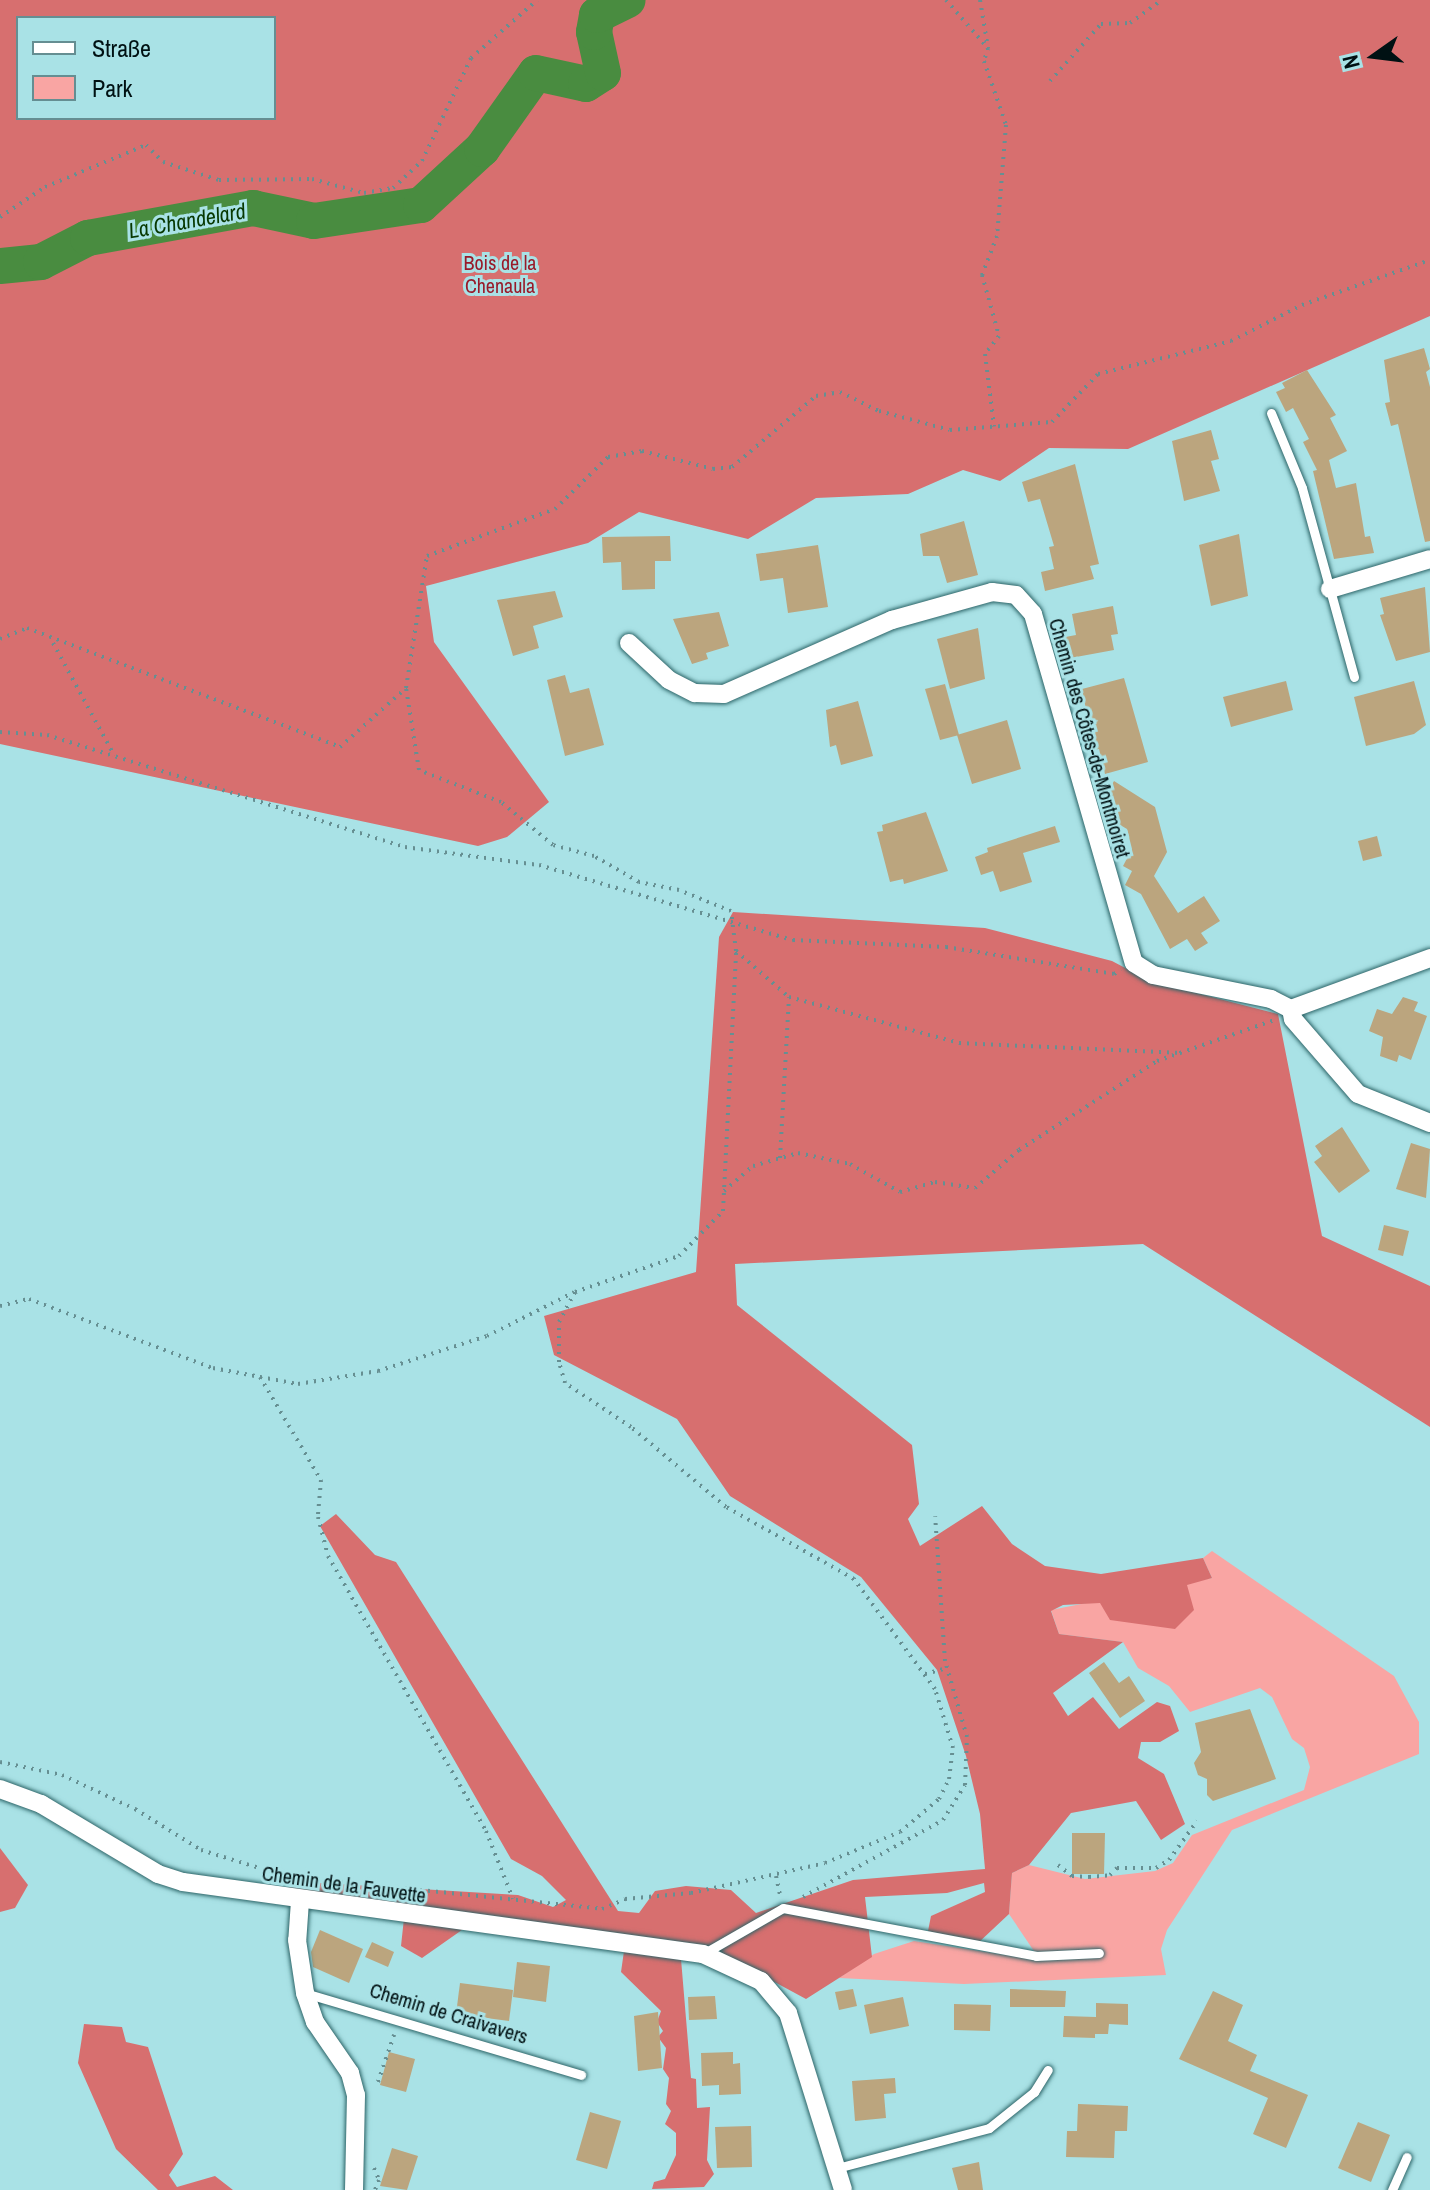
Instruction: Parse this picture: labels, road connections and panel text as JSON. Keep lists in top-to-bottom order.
{
  "streets": {
    "street": ["Chemin des Côtes-de-Montmoiret", "Chemin de la Fauvette"],
    "lane": ["Chemin de Craivavers"]
  },
  "water": ["La Chandelard"],
  "parks": ["Bois de la Chenaula"],
  "legend": ["Straße", "Park"],
  "north": "left"
}
